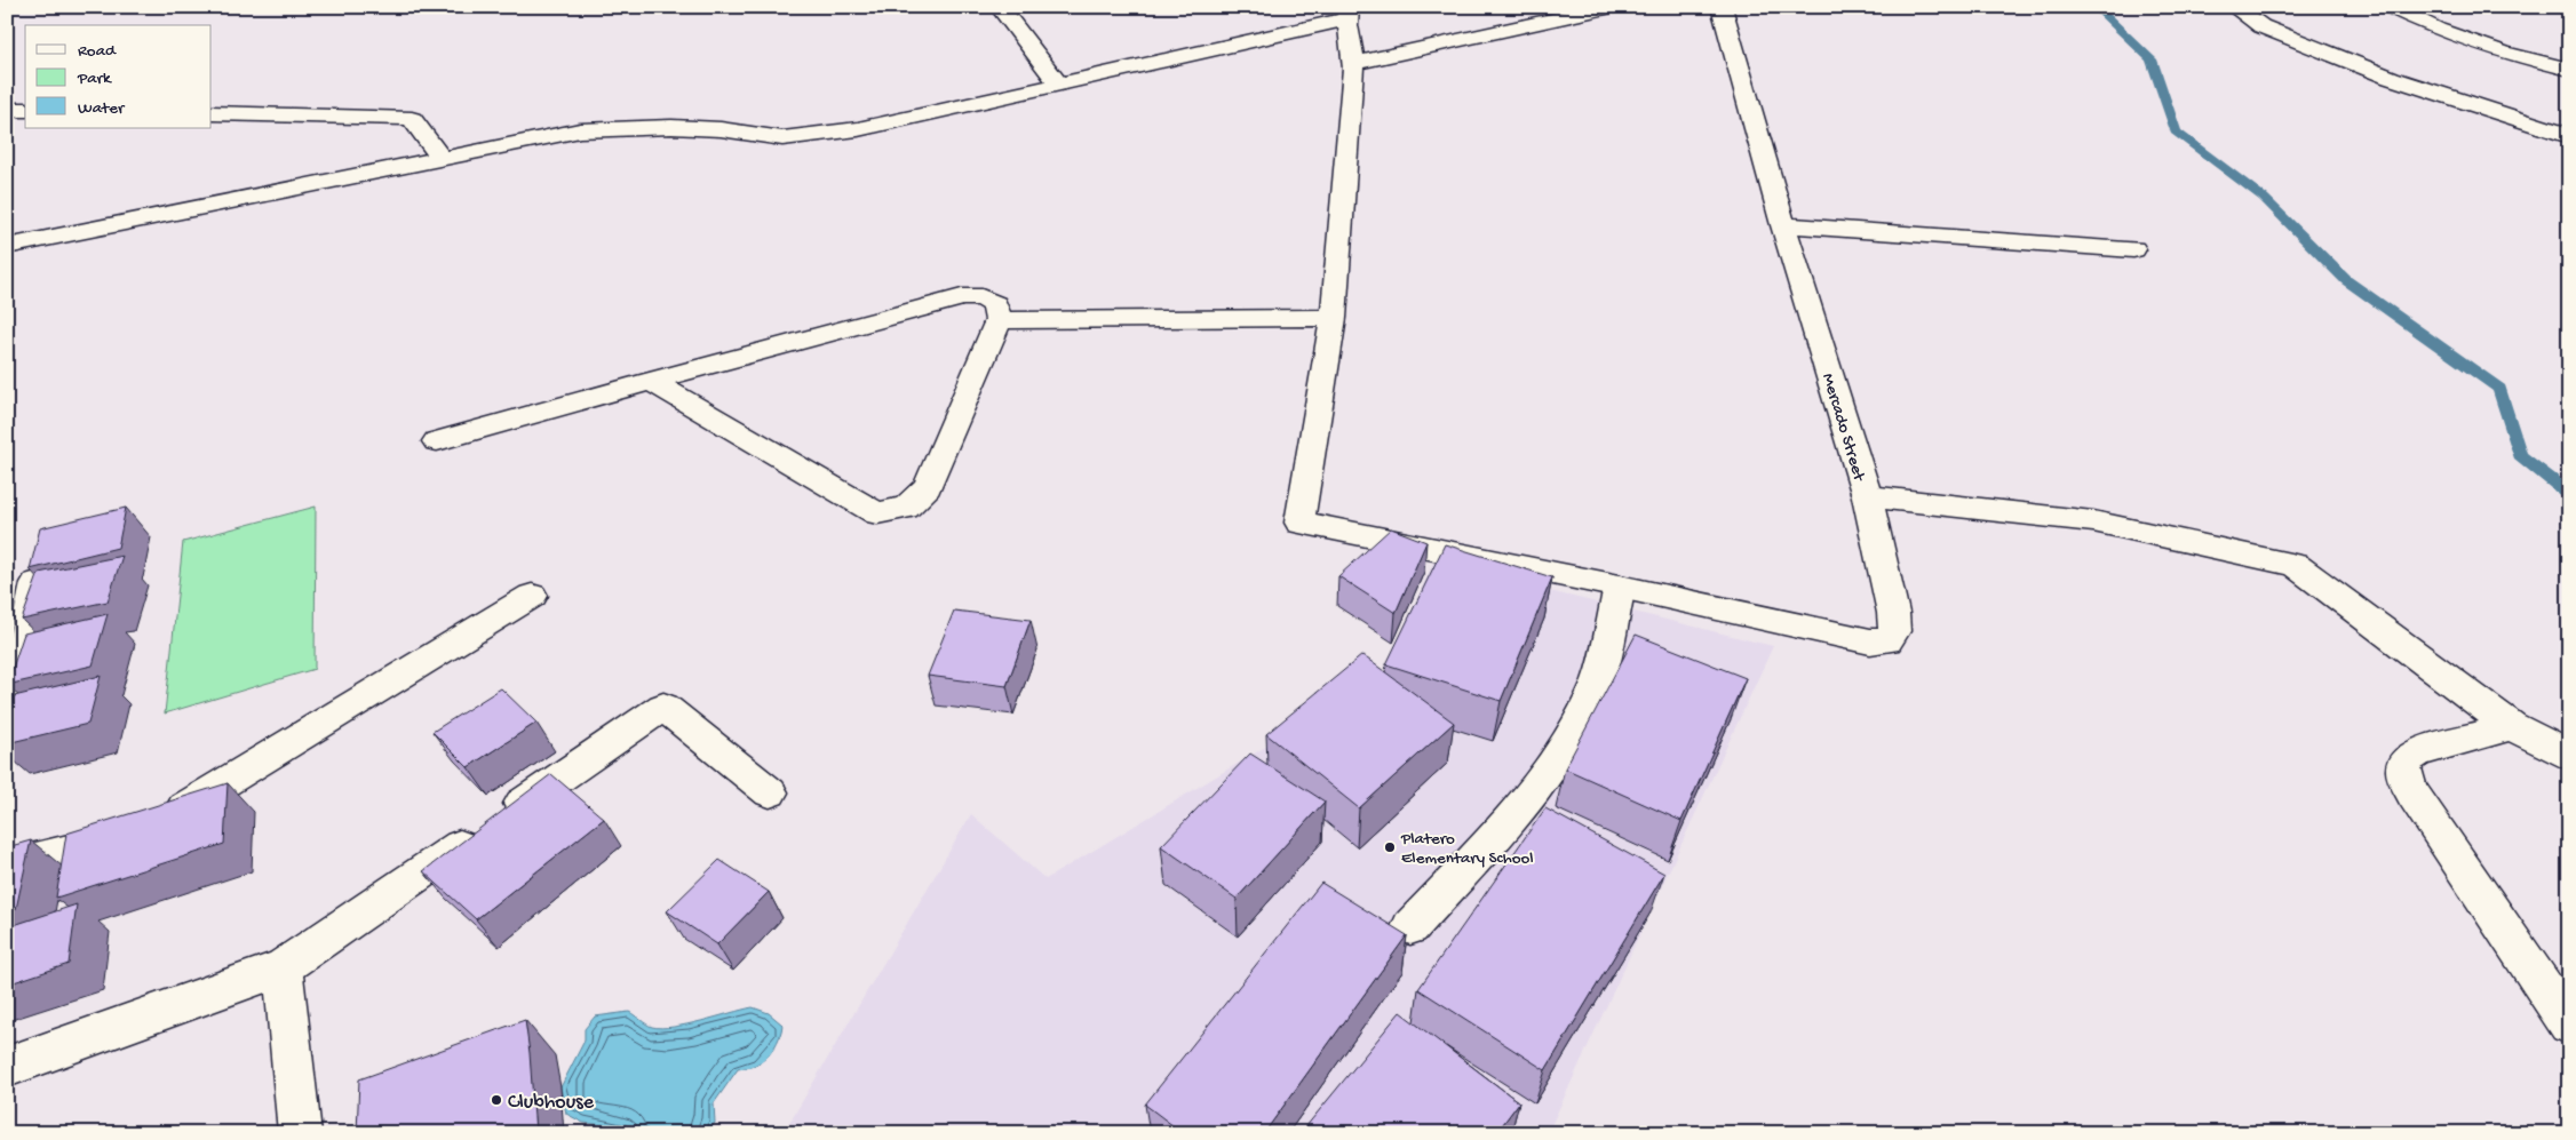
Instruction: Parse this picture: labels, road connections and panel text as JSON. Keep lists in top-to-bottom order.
{
  "streets": {
    "street": ["Mercado Street"]
  },
  "places": ["Platero Elementary School", "Clubhouse"],
  "legend": ["Road", "Park", "Water"]
}
